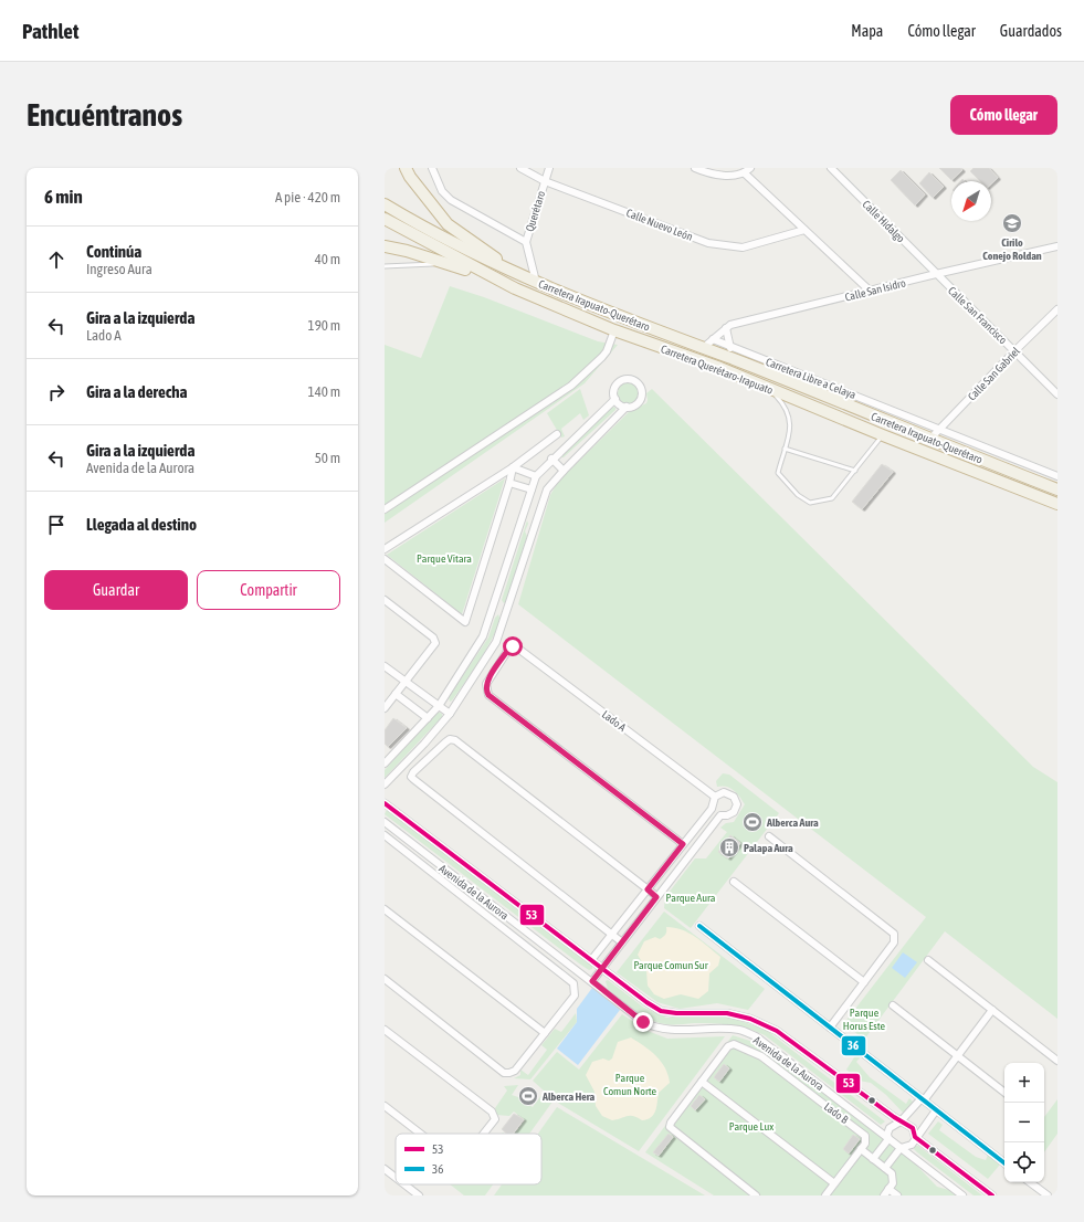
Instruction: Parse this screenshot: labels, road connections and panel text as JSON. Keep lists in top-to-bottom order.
{
  "streets": {
    "highway": ["Carretera Irapuato-Querétaro", "Carretera Querétaro-Irapuato"],
    "street": [
      "Querétaro",
      "Calle Hidalgo",
      "Calle Nuevo León",
      "Calle San Isidro",
      "Calle San Francisco",
      "Calle San Gabriel",
      "Carretera Libre a Celaya",
      "Lado A",
      "Avenida de la Aurora",
      "Lado B"
    ]
  },
  "crossings": [
    ["Querétaro", "Calle Nuevo León"],
    ["Querétaro", "Carretera Irapuato-Querétaro"],
    ["Calle Hidalgo", "Calle San Isidro"],
    ["Calle Hidalgo", "Calle San Francisco"],
    ["Calle San Isidro", "Calle San Francisco"],
    ["Carretera Irapuato-Querétaro", "Calle San Gabriel"],
    ["Calle San Francisco", "Calle San Gabriel"],
    ["Calle San Gabriel", "Carretera Libre a Celaya"]
  ],
  "parks": [
    "Parque Vitara",
    "Parque Aura",
    "Parque Comun Sur",
    "Parque Horus Este",
    "Parque Comun Norte",
    "Parque Lux"
  ],
  "places": {
    "school or university": ["Cirilo Conejo Roldan"],
    "sports": ["Alberca Aura", "Alberca Hera"],
    "building": ["Palapa Aura"]
  },
  "lines": ["transit line 53", "transit line 36"],
  "legend": ["53", "36"],
  "north": "bottom left",
  "page": {
    "header": "Pathlet",
    "nav": ["Mapa", "Cómo llegar", "Guardados"],
    "buttons": [
      "Cómo llegar",
      ["Guardar", "Compartir"]
    ],
    "title": "Encuéntranos",
    "heading": ["6 min", "A pie · 420 m"],
    "list": [
      ["Continúa", "Ingreso Aura", "40 m"],
      ["Gira a la izquierda", "Lado A", "190 m"],
      ["Gira a la derecha", "140 m"],
      ["Gira a la izquierda", "Avenida de la Aurora", "50 m"],
      "Llegada al destino"
    ],
    "map_buttons": ["+", "−"]
  }
}
